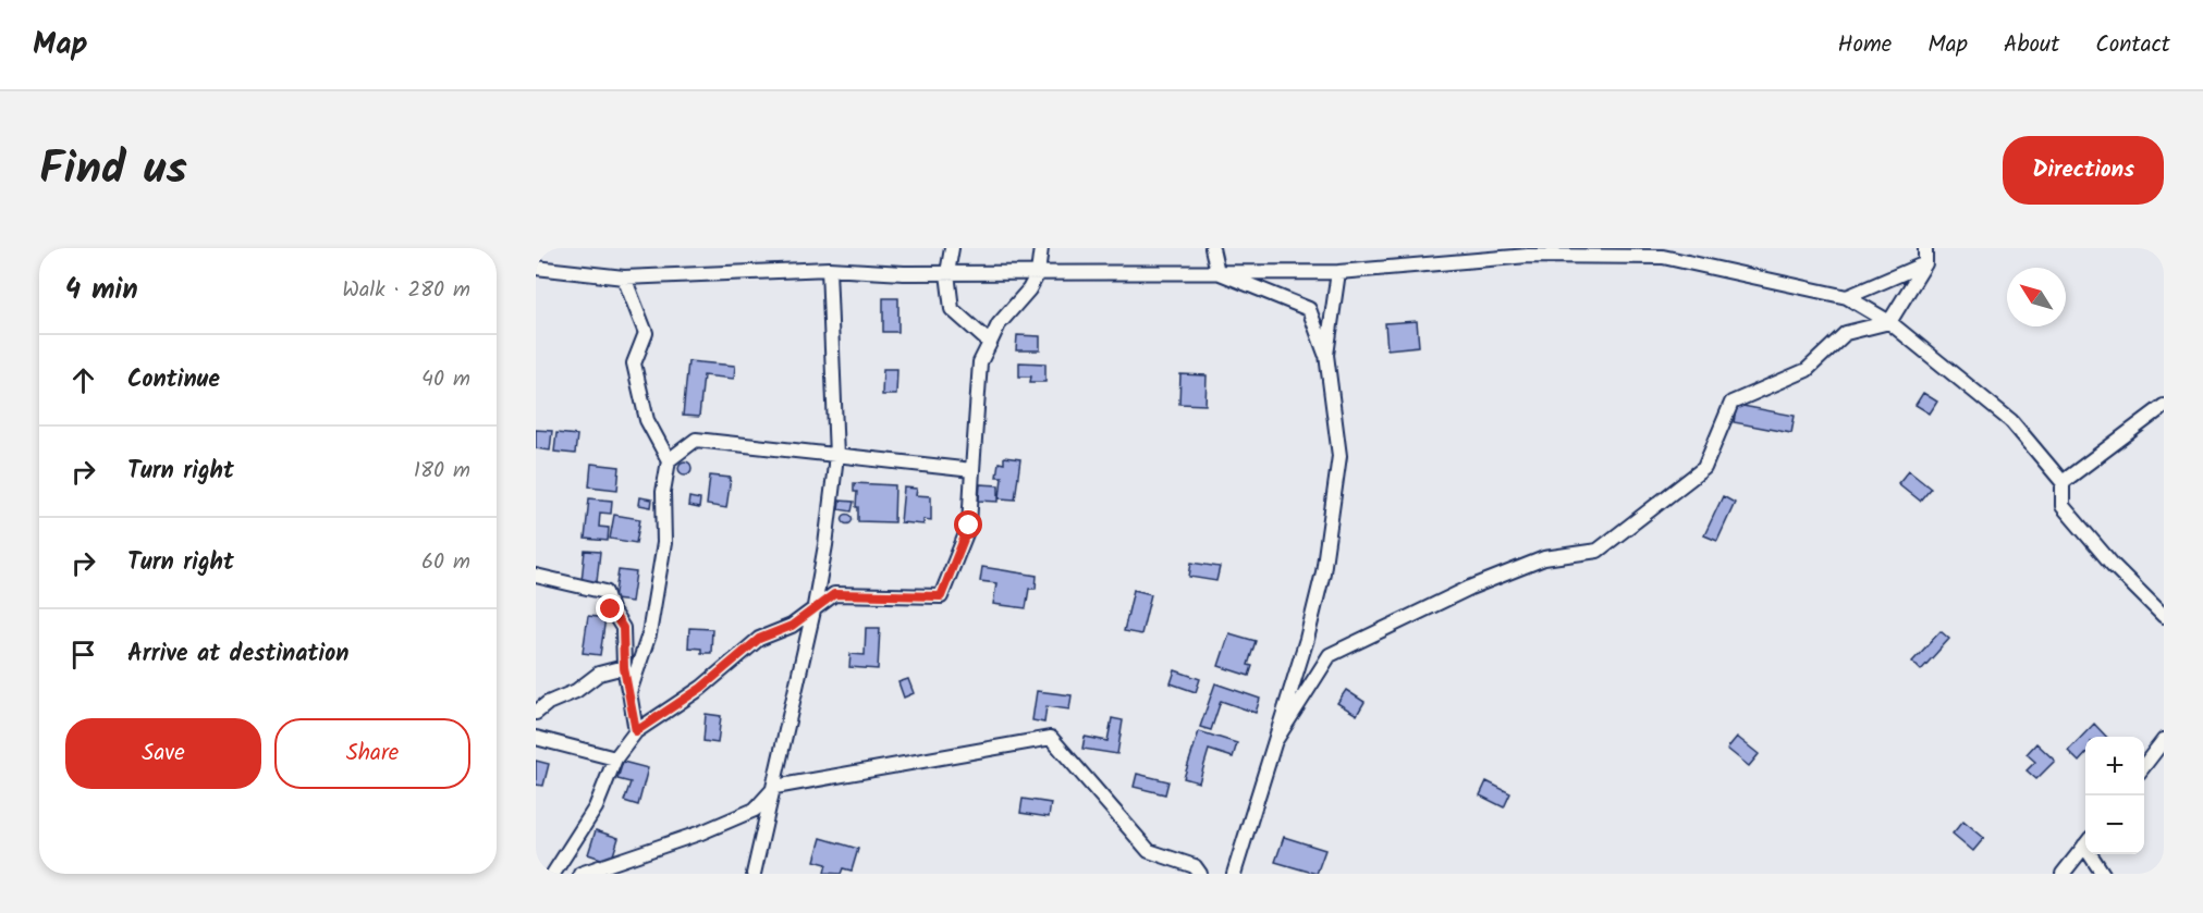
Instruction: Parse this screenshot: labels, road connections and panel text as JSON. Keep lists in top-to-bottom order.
{
  "north": "top left",
  "page": {
    "header": "Map",
    "nav": [
      "Home",
      "Map",
      "About",
      "Contact"
    ],
    "title": "Find us",
    "buttons": [
      "Directions",
      ["Save", "Share"]
    ],
    "heading": ["4 min", "Walk · 280 m"],
    "list": [
      ["Continue", "40 m"],
      ["Turn right", "180 m"],
      ["Turn right", "60 m"],
      "Arrive at destination"
    ],
    "map_buttons": ["+", "−"]
  }
}
